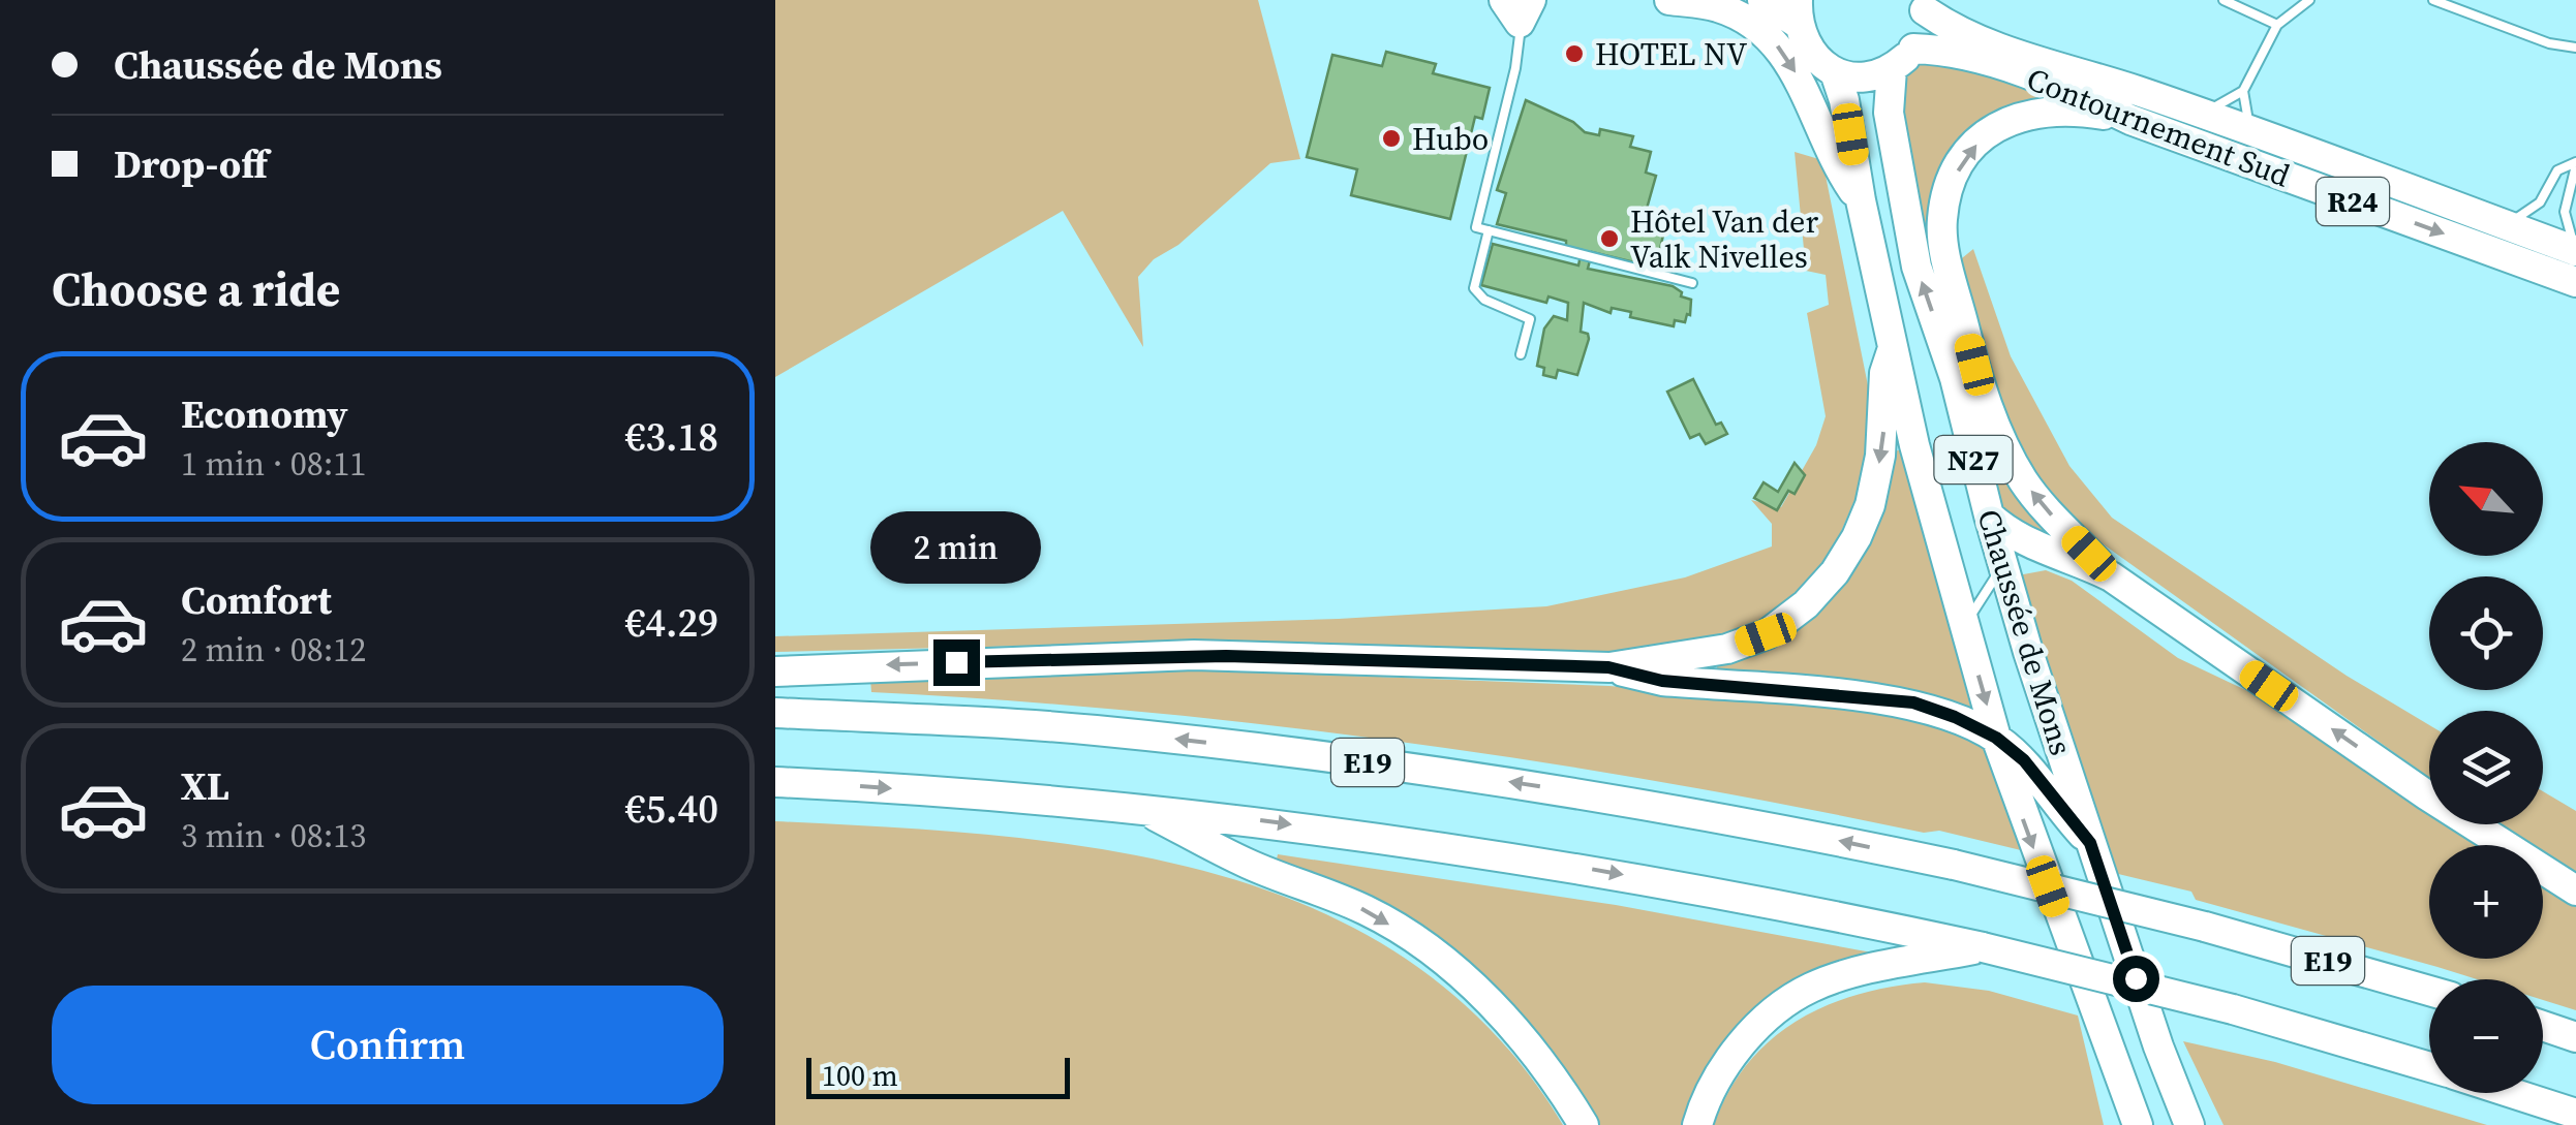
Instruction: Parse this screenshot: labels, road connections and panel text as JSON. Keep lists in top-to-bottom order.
{
  "streets": {
    "highway": [
      "Contournement Sud",
      "R24",
      "N27",
      "Chaussée de Mons",
      "E19"
    ]
  },
  "crossings": [
    ["Contournement Sud", "R24"],
    ["Contournement Sud", "Chaussée de Mons"],
    ["R24", "Chaussée de Mons"]
  ],
  "places": ["HOTEL NV", "Hubo", "Hôtel Van der Valk Nivelles"],
  "scale_bar": "100 m",
  "north": "top left",
  "page": {
    "banner": ["Chaussée de Mons", "Drop-off"],
    "heading": "Choose a ride",
    "list": [
      {
        "name": "Economy",
        "note": "1 min · 08:11",
        "value": "€3.18"
      },
      {
        "name": "Comfort",
        "note": "2 min · 08:12",
        "value": "€4.29"
      },
      {
        "name": "XL",
        "note": "3 min · 08:13",
        "value": "€5.40"
      }
    ],
    "map_buttons": ["+", "−"],
    "bubble": "2 min",
    "buttons": "Confirm",
    "scale": "100 m"
  }
}
